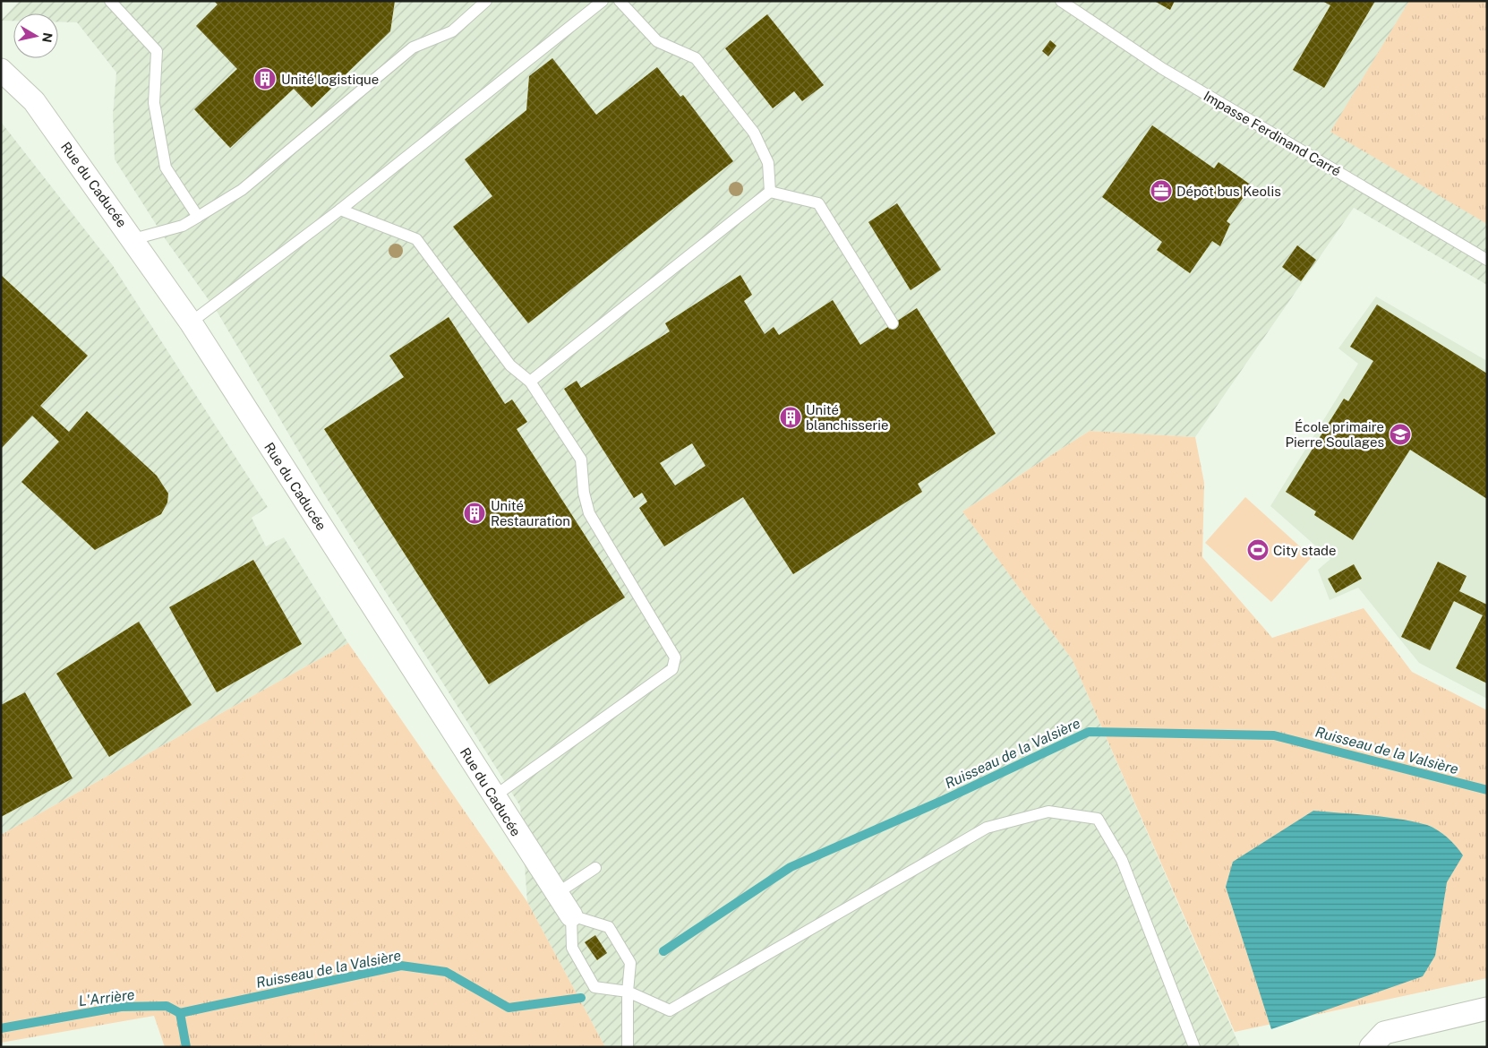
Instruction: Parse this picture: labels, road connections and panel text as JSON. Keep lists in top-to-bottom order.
{
  "streets": {
    "street": ["Rue du Caducée"],
    "lane": ["Impasse Ferdinand Carré"]
  },
  "water": ["Ruisseau de la Valsière", "L'Arrière"],
  "places": {
    "building": ["Unité logistique", "Unité blanchisserie", "Unité Restauration"],
    "office": ["Dépôt bus Keolis"],
    "school or university": ["École primaire Pierre Soulages"],
    "sports": ["City stade"]
  },
  "north": "right"
}
